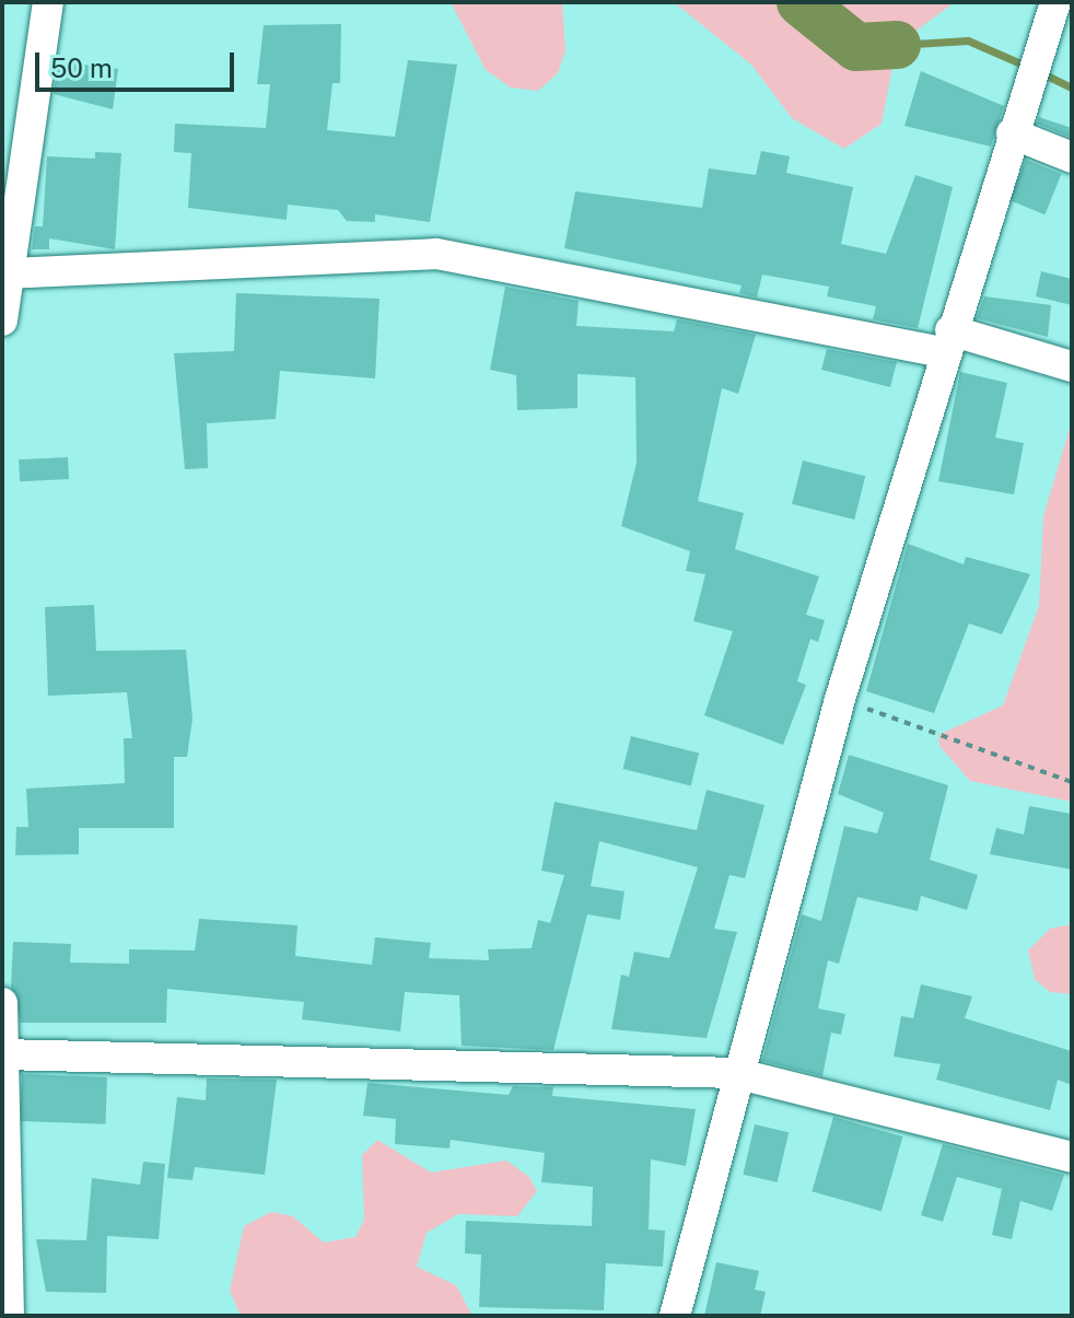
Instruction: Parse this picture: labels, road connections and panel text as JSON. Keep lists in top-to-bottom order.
{
  "scale_bar": "50 m"
}
